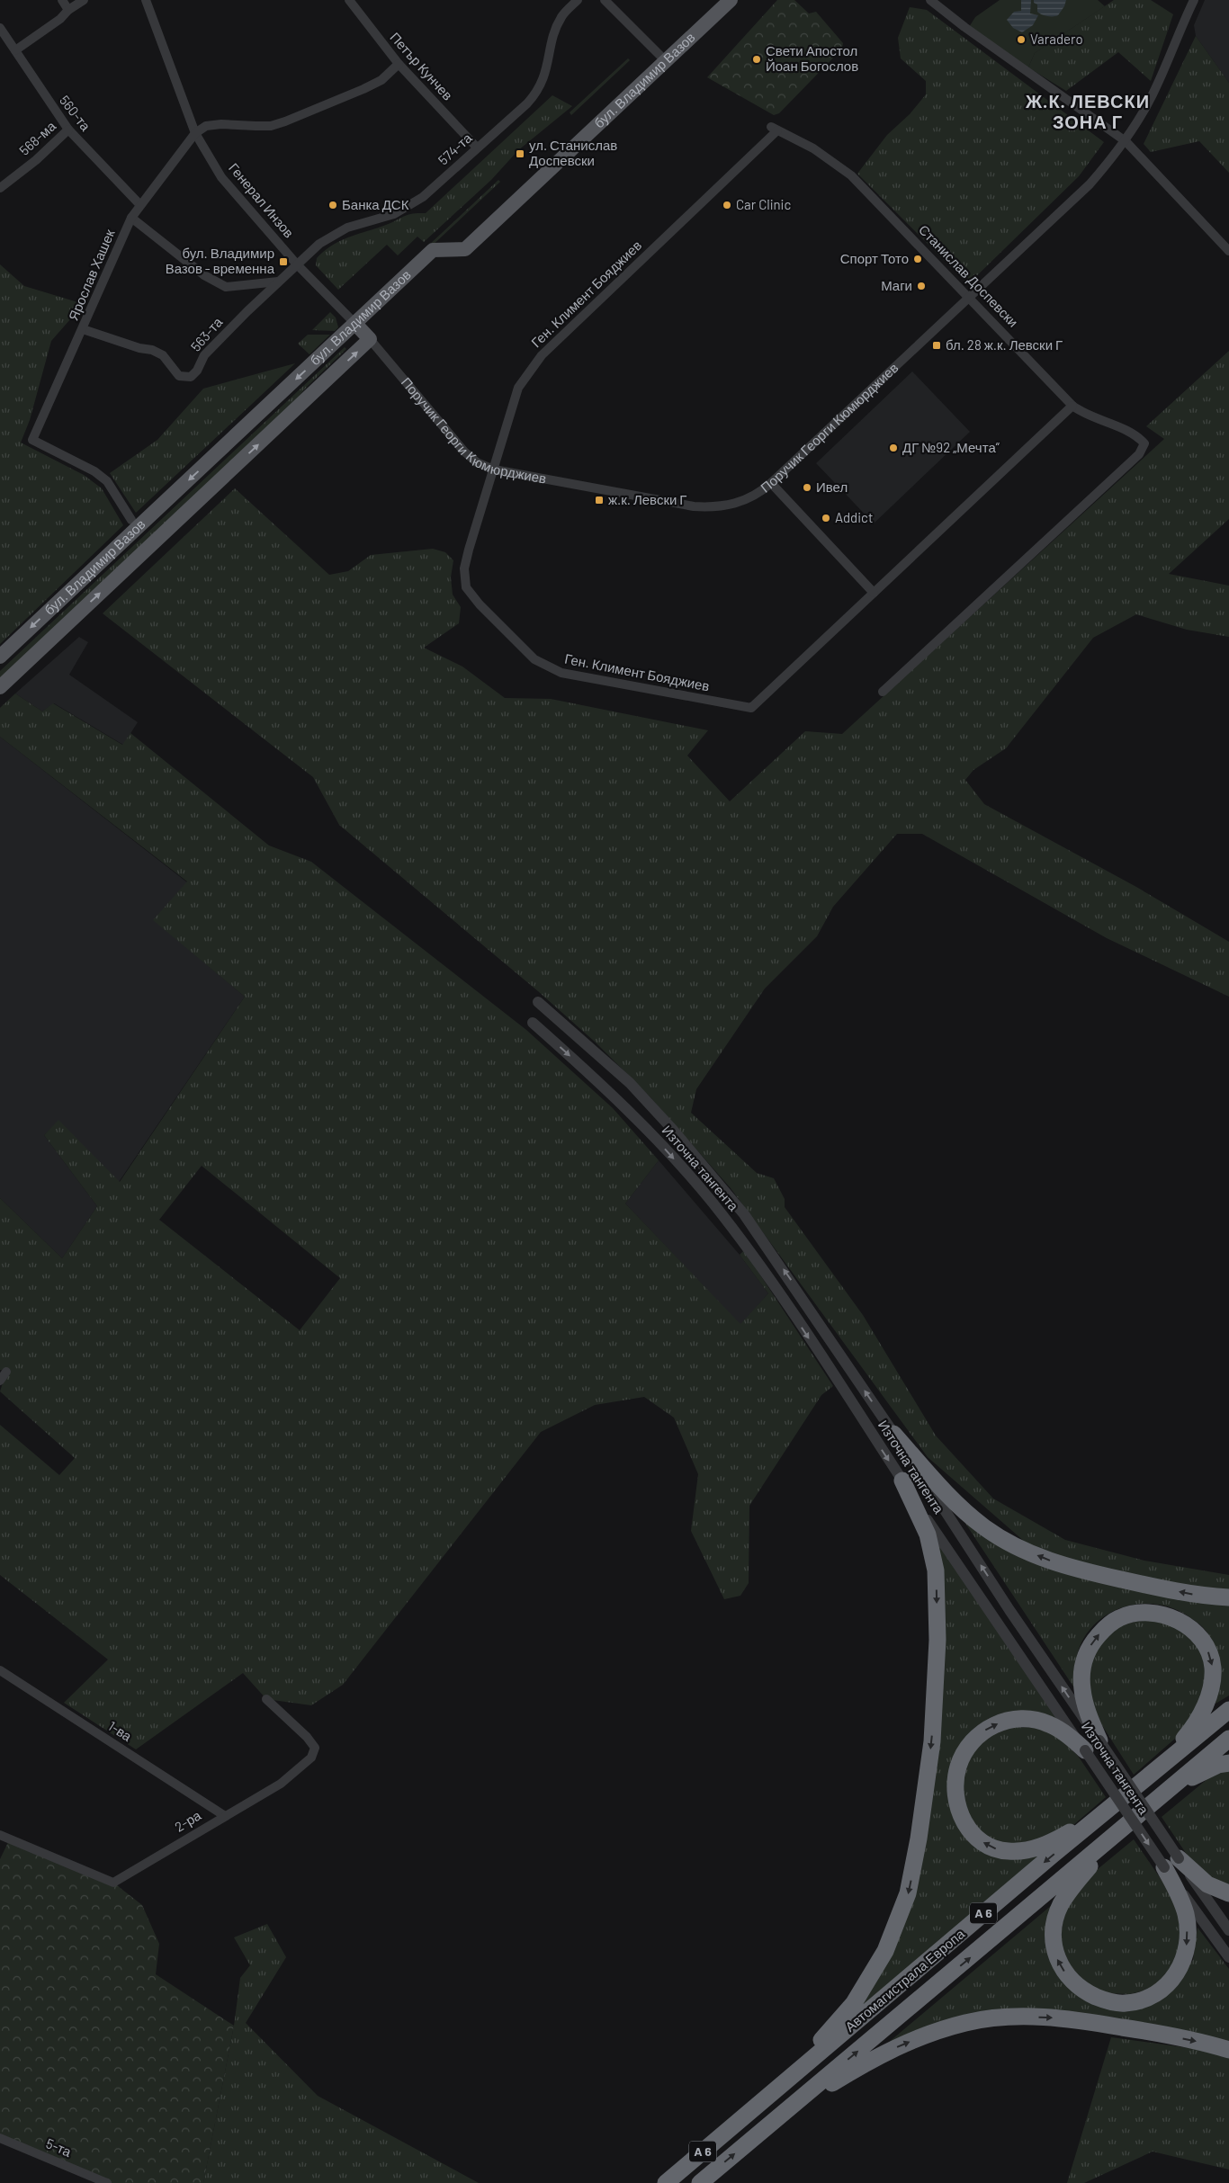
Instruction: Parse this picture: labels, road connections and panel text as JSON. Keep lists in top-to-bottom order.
{
  "streets": {
    "highway": ["A 6", "Автомагистрала Европа"],
    "main road": ["бул. Владимир Вазов", "Поручик Георги Кюмюрджиев"],
    "street": [
      "Петър Кунчев",
      "560-та",
      "568-ма",
      "574-та",
      "Генерал Инзов",
      "Ярослав Хашек",
      "Станислав Доспевски",
      "Ген. Климент Бояджиев",
      "563-та",
      "Източна тангента",
      "1-ва",
      "2-ра",
      "5-та"
    ]
  },
  "crossings": [
    ["Петър Кунчев", "574-та"],
    ["бул. Владимир Вазов", "Генерал Инзов"],
    ["бул. Владимир Вазов", "Поручик Георги Кюмюрджиев"],
    ["560-та", "568-ма"],
    ["560-та", "Ярослав Хашек"],
    ["574-та", "Генерал Инзов"],
    ["574-та", "563-та"],
    ["Генерал Инзов", "Ярослав Хашек"],
    ["Генерал Инзов", "563-та"],
    ["Генерал Инзов", "Поручик Георги Кюмюрджиев"],
    ["Ярослав Хашек", "563-та"],
    ["Станислав Доспевски", "Ген. Климент Бояджиев"],
    ["Станислав Доспевски", "Поручик Георги Кюмюрджиев"],
    ["Ген. Климент Бояджиев", "Поручик Георги Кюмюрджиев"],
    ["1-ва", "2-ра"]
  ],
  "districts": ["Ж.К. ЛЕВСКИ ЗОНА Г"],
  "places": {
    "other": [
      "Varadero",
      "Свети Апостол Йоан Богослов",
      "Банка ДСК",
      "Car Clinic",
      "Спорт Тото",
      "Маги",
      "ДГ №92 „Мечта“",
      "Ивел",
      "Addict"
    ],
    "transit": [
      "ул. Станислав Доспевски",
      "бул. Владимир Вазов - временна",
      "бл. 28 ж.к. Левски Г",
      "ж.к. Левски Г"
    ]
  }
}
